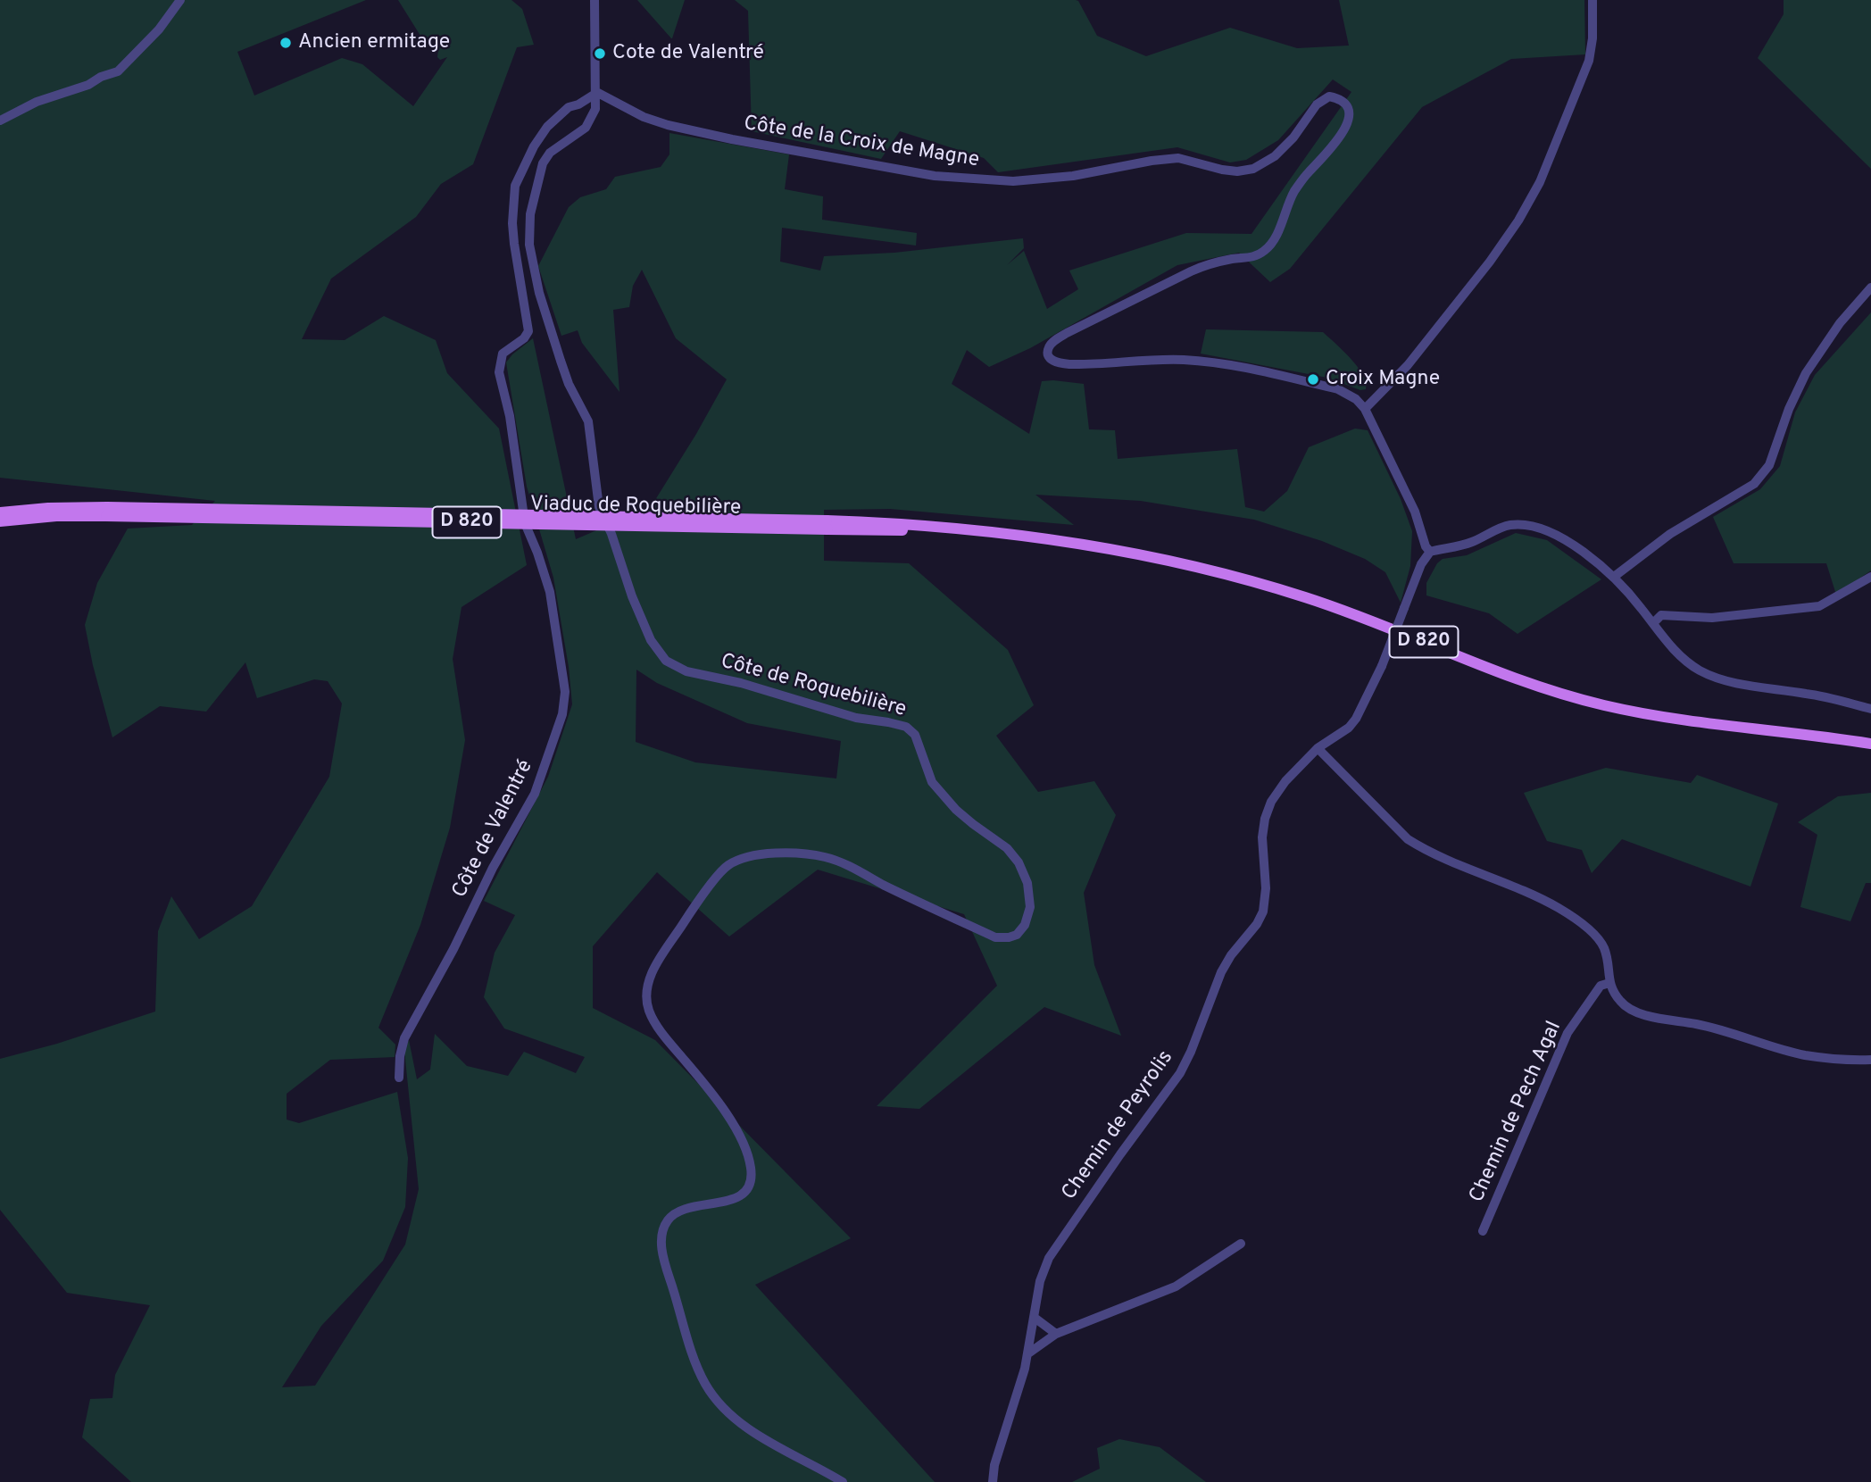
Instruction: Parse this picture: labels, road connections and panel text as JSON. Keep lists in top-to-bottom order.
{
  "streets": {
    "main road": ["Viaduc de Roquebilière", "D 820"],
    "street": [
      "Côte de la Croix de Magne",
      "Côte de Roquebilière",
      "Côte de Valentré",
      "Chemin de Pech Agal",
      "Chemin de Peyrolis"
    ]
  },
  "crossings": [
    ["Côte de la Croix de Magne", "Côte de Valentré"],
    ["Côte de la Croix de Magne", "Chemin de Peyrolis"],
    ["Viaduc de Roquebilière", "D 820"]
  ],
  "places": ["Ancien ermitage", "Cote de Valentré", "Croix Magne"]
}
